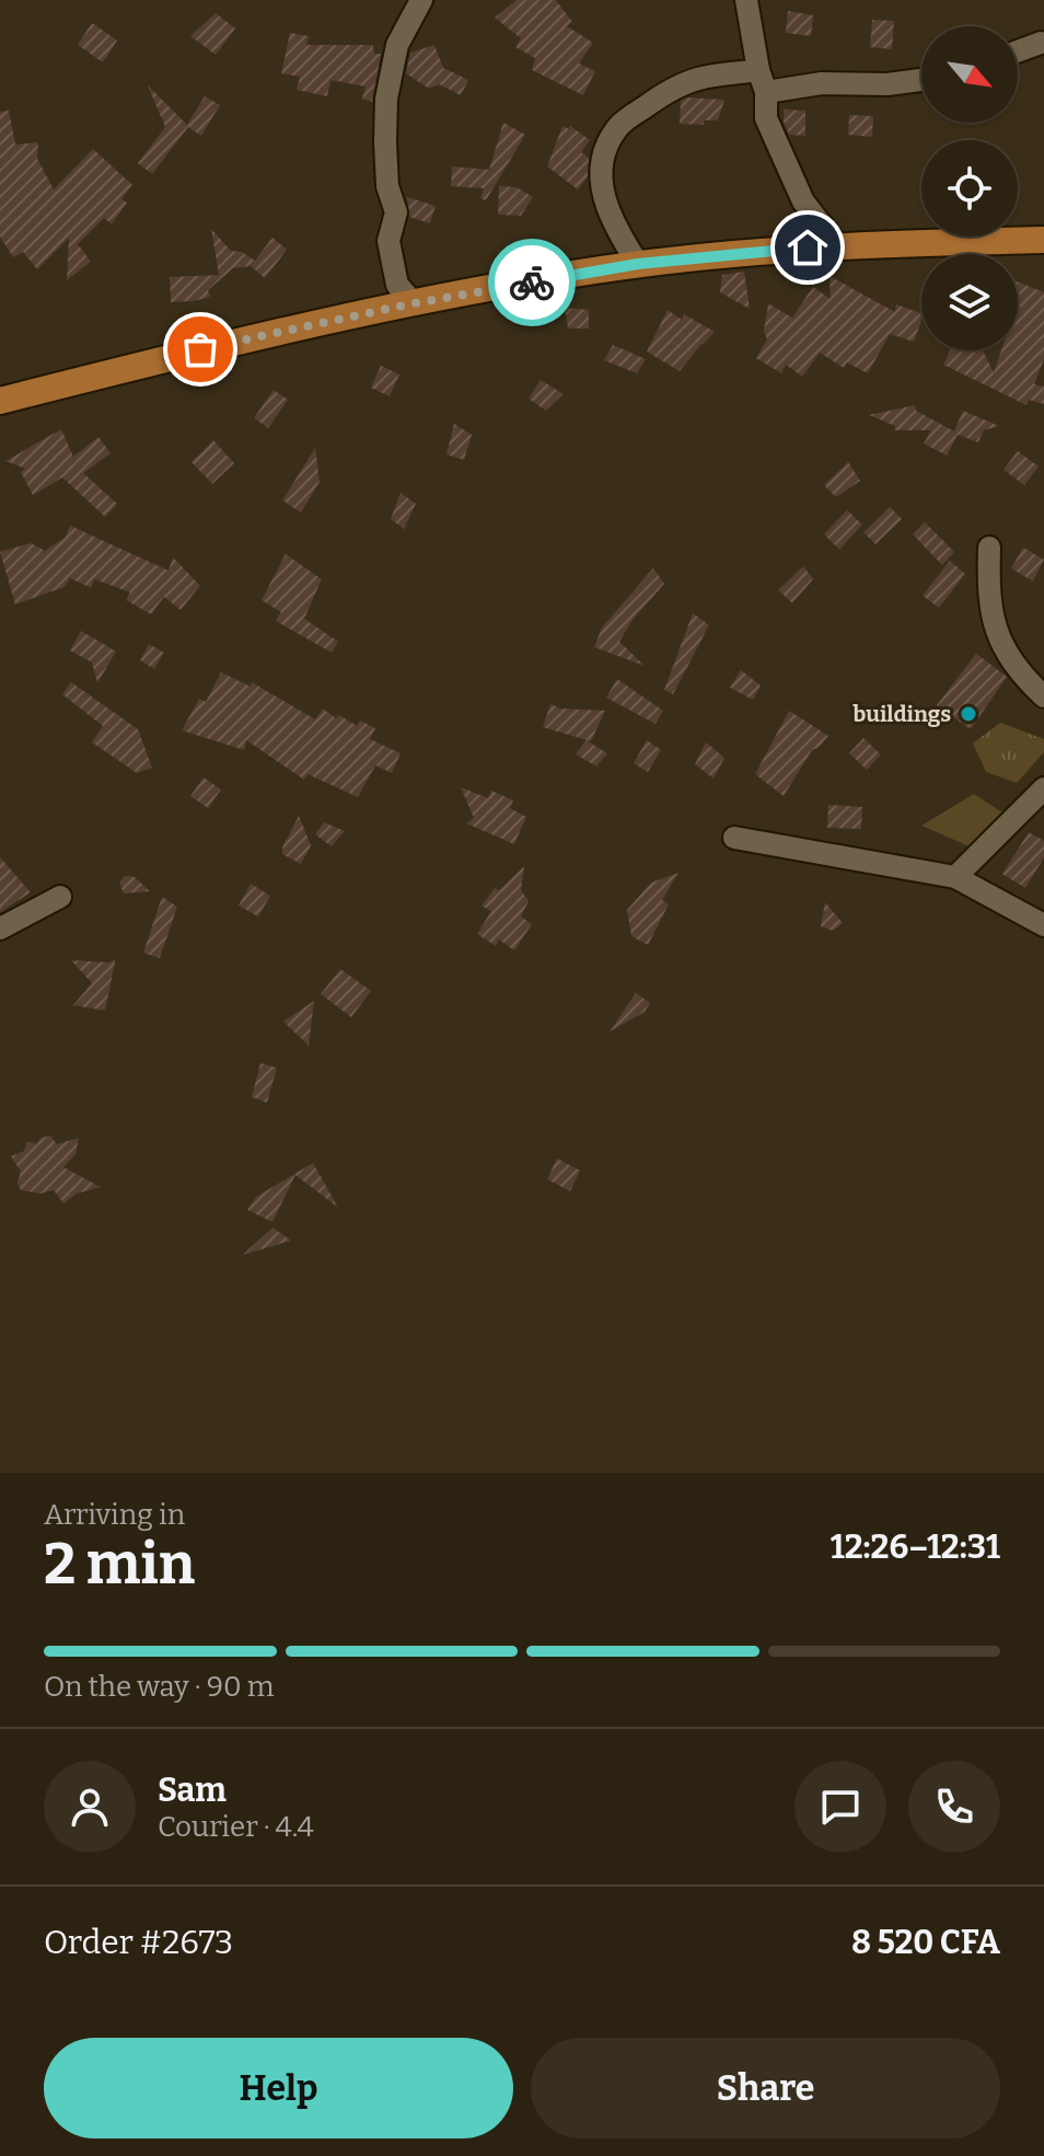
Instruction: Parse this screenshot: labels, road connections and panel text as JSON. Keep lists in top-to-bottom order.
{
  "places": ["buildings"],
  "north": "bottom right",
  "page": {
    "heading": ["2 min", "Arriving in", "12:26–12:31"],
    "panel": [
      "Sam",
      "Courier · 4.4",
      "Order #2673",
      "8 520 CFA"
    ],
    "bar": "On the way · 90 m",
    "buttons": ["Help", "Share"]
  }
}
